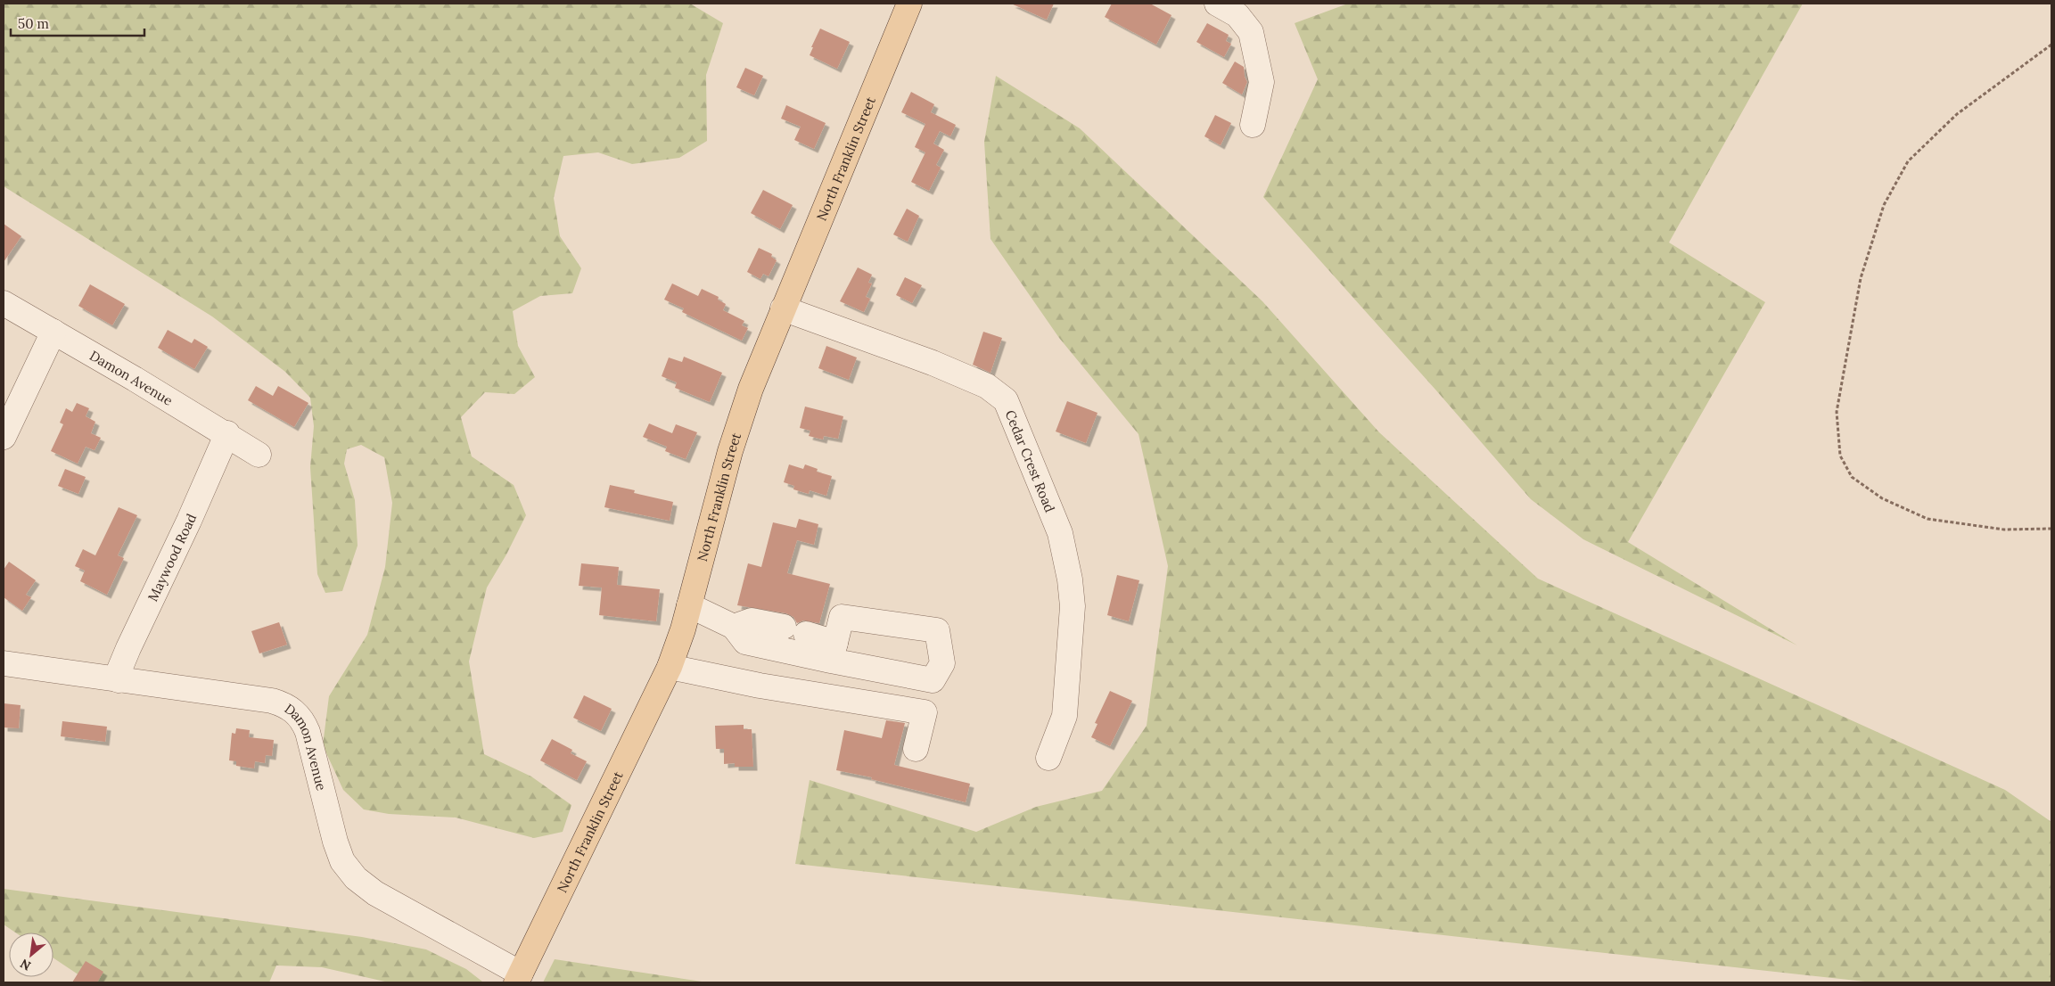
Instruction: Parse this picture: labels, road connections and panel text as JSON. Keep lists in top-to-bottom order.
{
  "streets": {
    "main road": ["North Franklin Street"],
    "street": ["Damon Avenue", "Cedar Crest Road", "Maywood Road"]
  },
  "crossings": [
    ["North Franklin Street", "Damon Avenue"],
    ["North Franklin Street", "Cedar Crest Road"],
    ["Damon Avenue", "Maywood Road"]
  ],
  "scale_bar": "50 m",
  "north": "bottom left"
}
